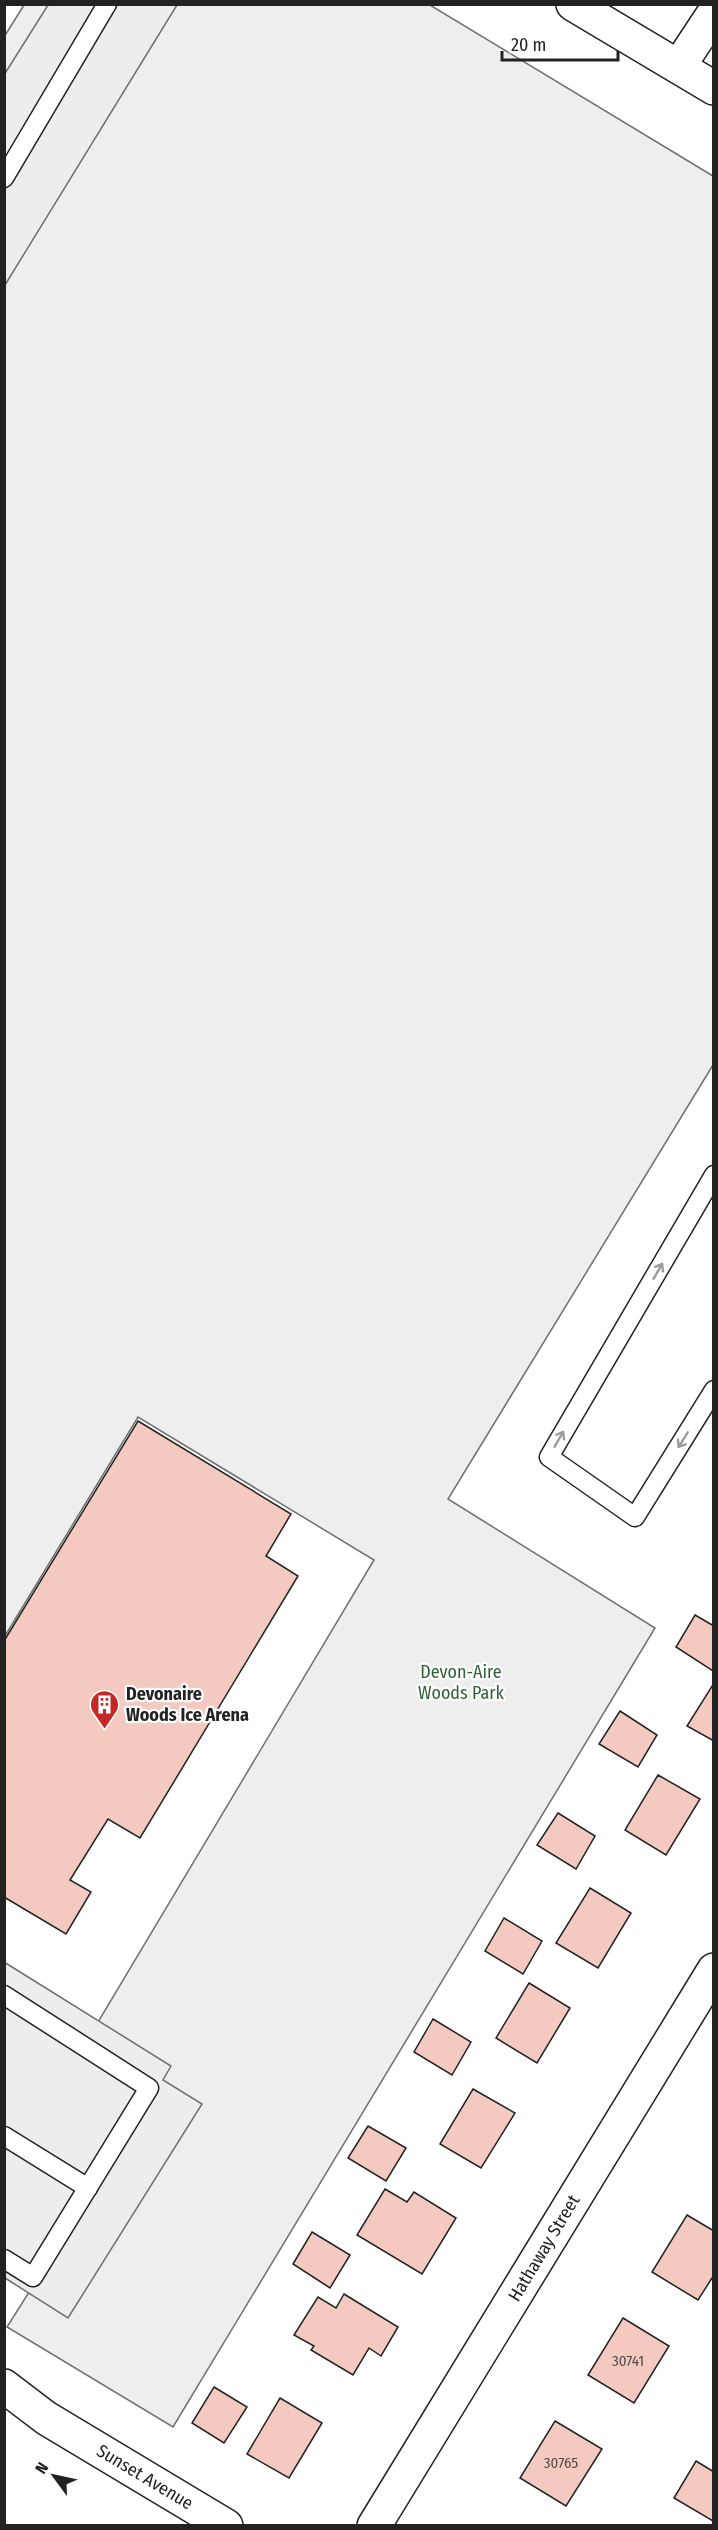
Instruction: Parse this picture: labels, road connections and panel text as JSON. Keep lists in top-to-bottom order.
{
  "streets": {
    "street": ["Hathaway Street", "Sunset Avenue"]
  },
  "parks": ["Devon-Aire Woods Park"],
  "places": {
    "building": ["Devonaire Woods Ice Arena"]
  },
  "house_numbers": ["30741", "30765"],
  "scale_bar": "20 m",
  "north": "top left"
}
